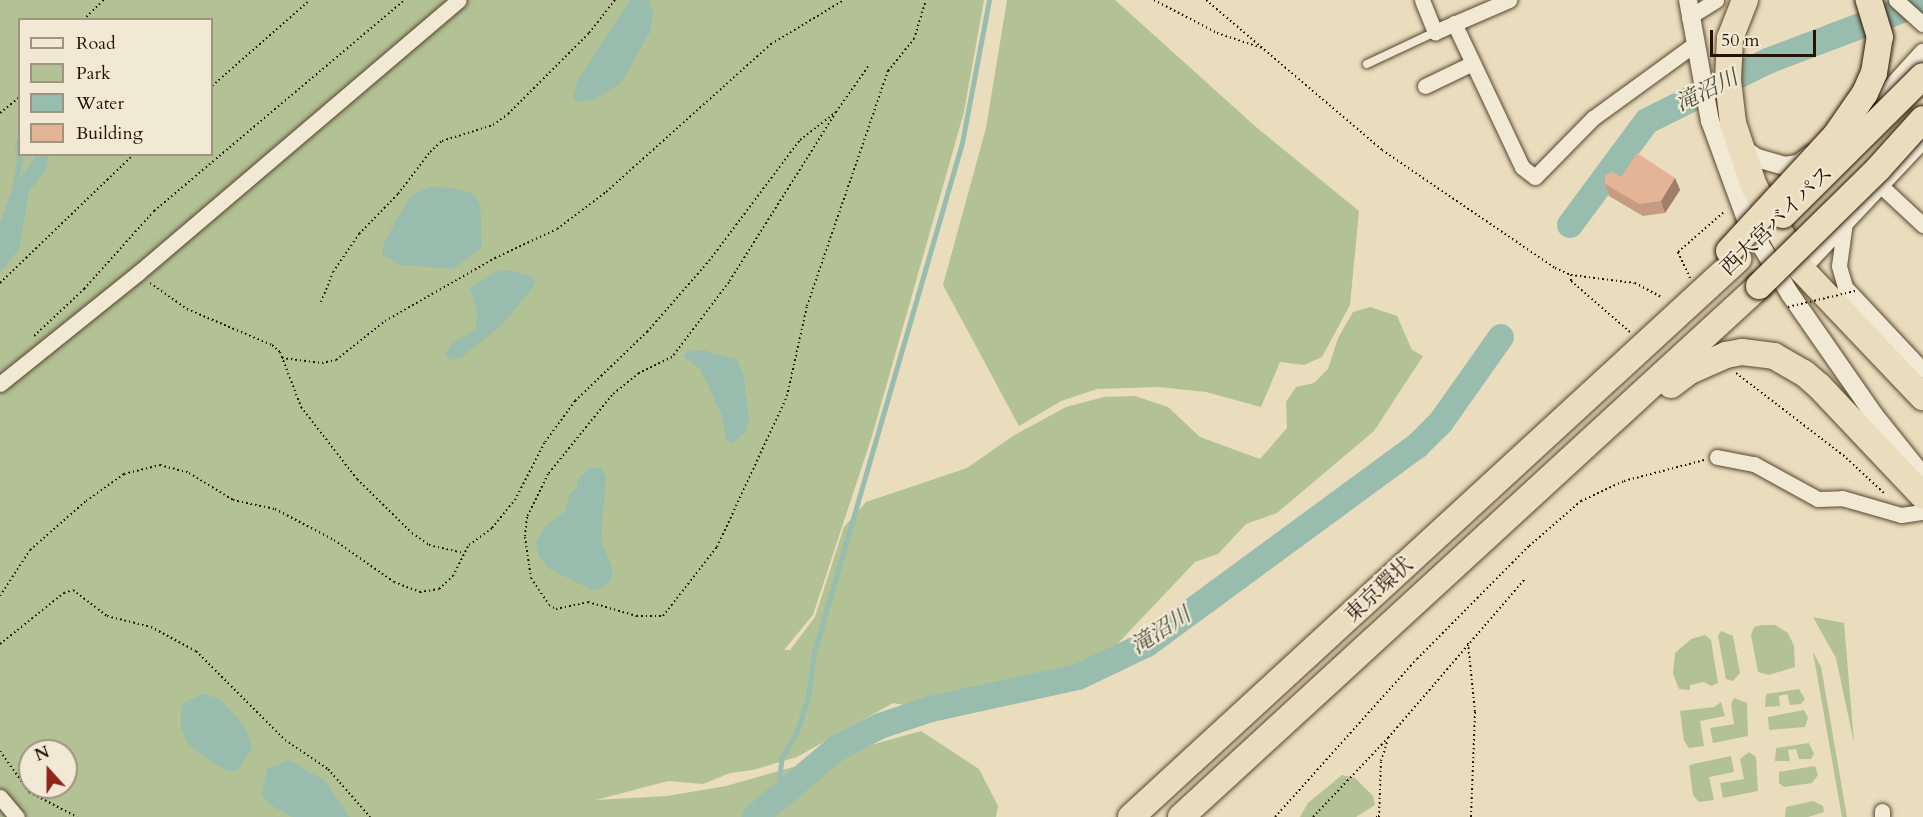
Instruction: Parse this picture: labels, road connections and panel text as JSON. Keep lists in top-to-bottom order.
{
  "streets": {
    "highway": ["西大宮バイパス", "東京環状"]
  },
  "crossings": [
    ["西大宮バイパス", "東京環状"]
  ],
  "water": ["滝沼川"],
  "legend": [
    "Road",
    "Park",
    "Water",
    "Building"
  ],
  "scale_bar": "50 m",
  "north": "top"
}
